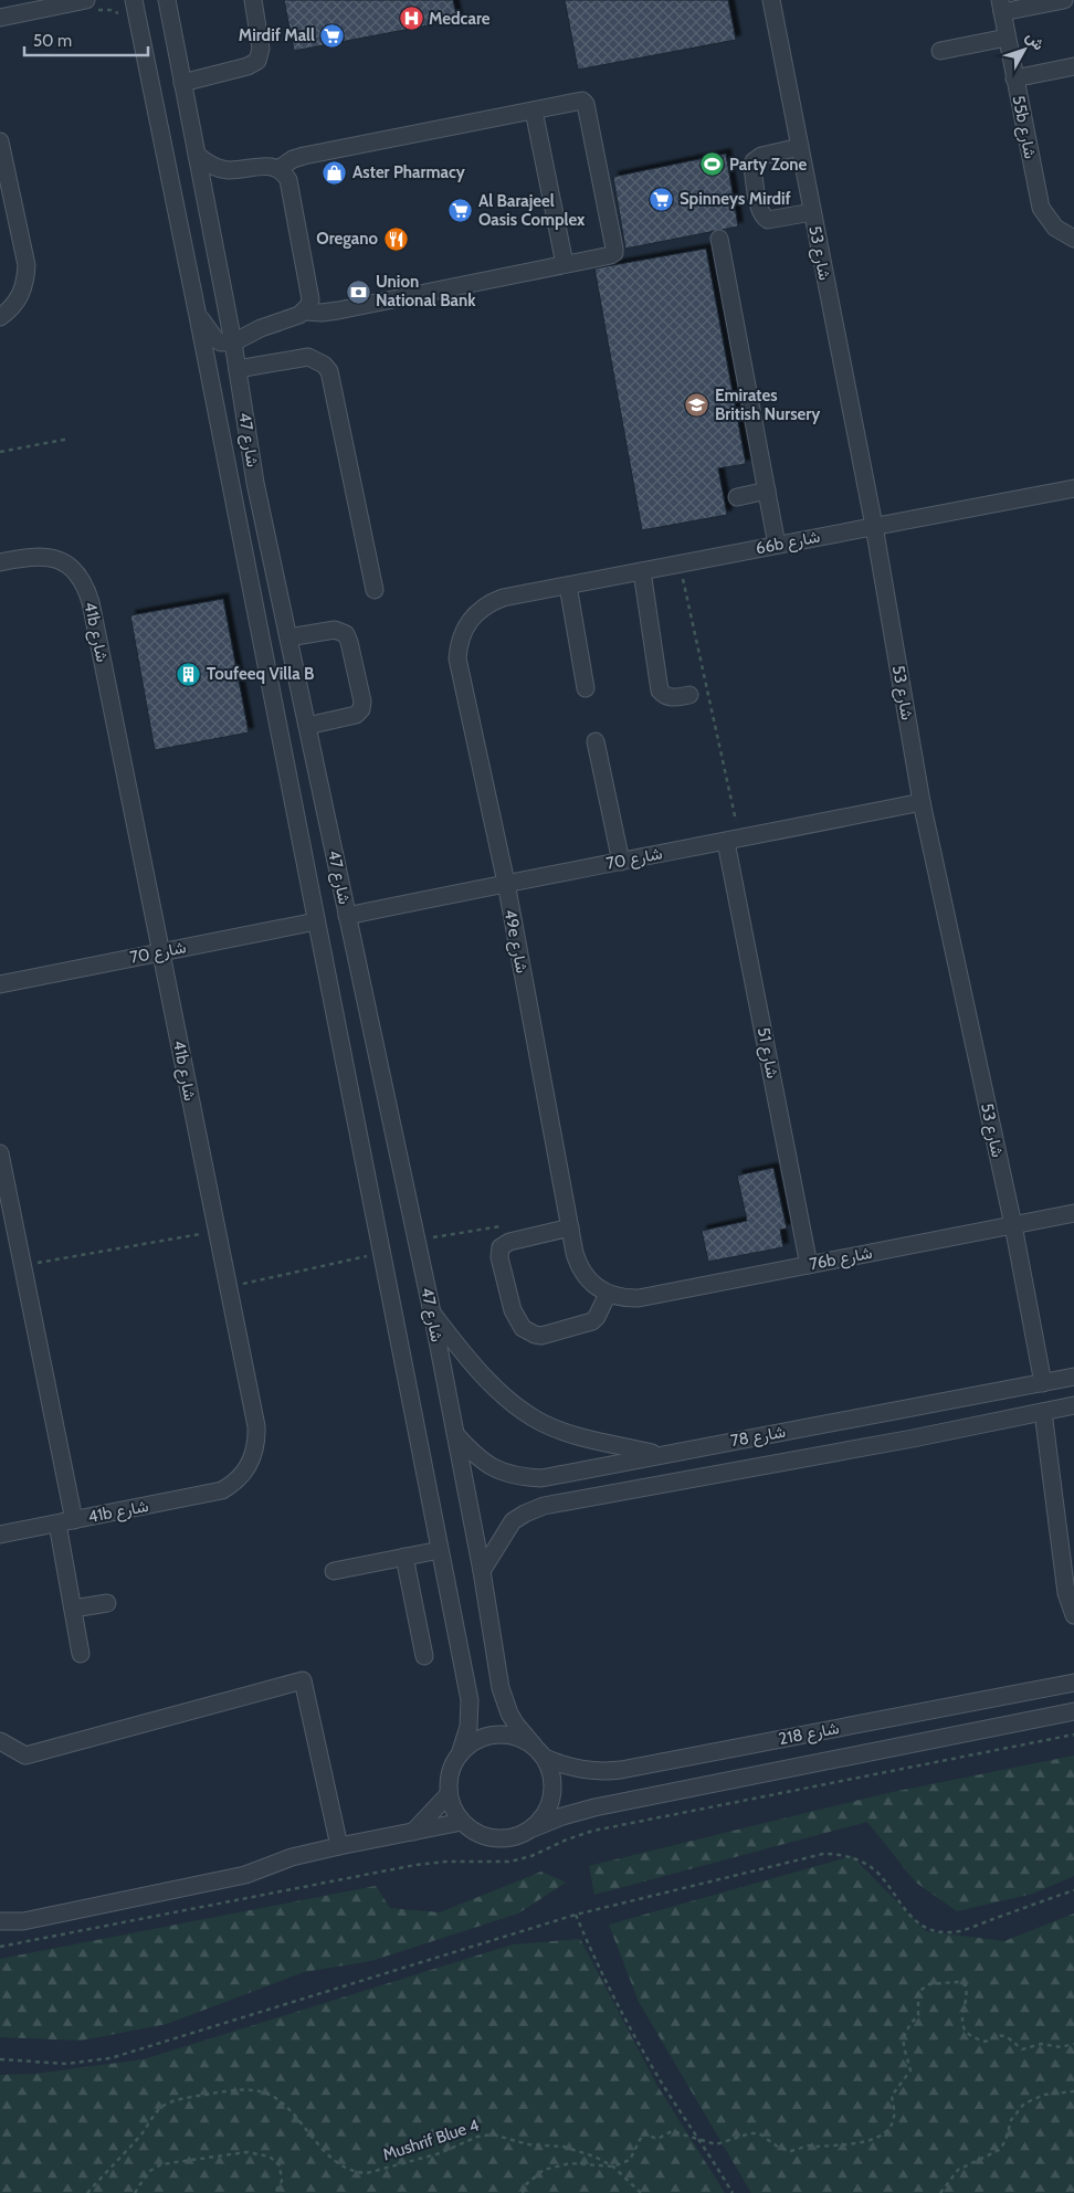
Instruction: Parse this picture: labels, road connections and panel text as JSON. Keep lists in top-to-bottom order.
{
  "streets": {
    "street": [
      "55b شارع",
      "شارع 53",
      "شارع 47",
      "66b شارع",
      "41b شارع",
      "شارع 70",
      "49e شارع",
      "شارع 51",
      "76b شارع",
      "شارع 78",
      "شارع 218"
    ],
    "path": ["Mushrif Blue 4"]
  },
  "crossings": [
    ["شارع 53", "66b شارع"],
    ["شارع 53", "شارع 70"],
    ["شارع 53", "76b شارع"],
    ["شارع 53", "شارع 78"],
    ["شارع 47", "شارع 70"],
    ["شارع 47", "شارع 78"],
    ["شارع 47", "شارع 218"],
    ["66b شارع", "49e شارع"],
    ["41b شارع", "شارع 70"],
    ["شارع 70", "49e شارع"],
    ["شارع 70", "شارع 51"],
    ["49e شارع", "76b شارع"],
    ["شارع 51", "76b شارع"]
  ],
  "places": {
    "hospital": ["Medcare"],
    "supermarket": ["Mirdif Mall", "Spinneys Mirdif", "Al Barajeel Oasis Complex"],
    "sports": ["Party Zone"],
    "shop": ["Aster Pharmacy"],
    "restaurant": ["Oregano"],
    "bank": ["Union National Bank"],
    "school or university": ["Emirates British Nursery"],
    "building": ["Toufeeq Villa B"]
  },
  "scale_bar": "50 m",
  "north": "top right"
}
